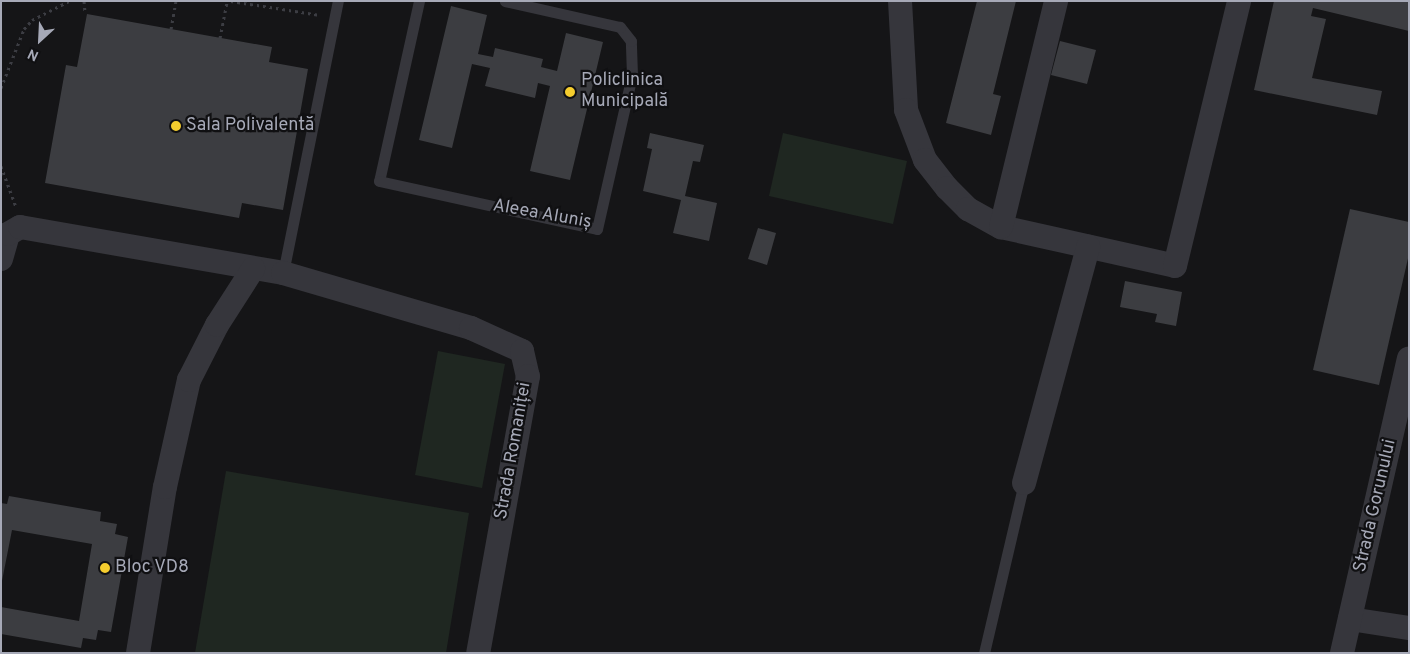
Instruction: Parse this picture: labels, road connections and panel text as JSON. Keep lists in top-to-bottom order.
{
  "streets": {
    "street": ["Strada Romaniței", "Strada Gorunului"],
    "lane": ["Aleea Aluniș"]
  },
  "places": ["Policlinica Municipală", "Sala Polivalentă", "Bloc VD8"],
  "north": "bottom left"
}
